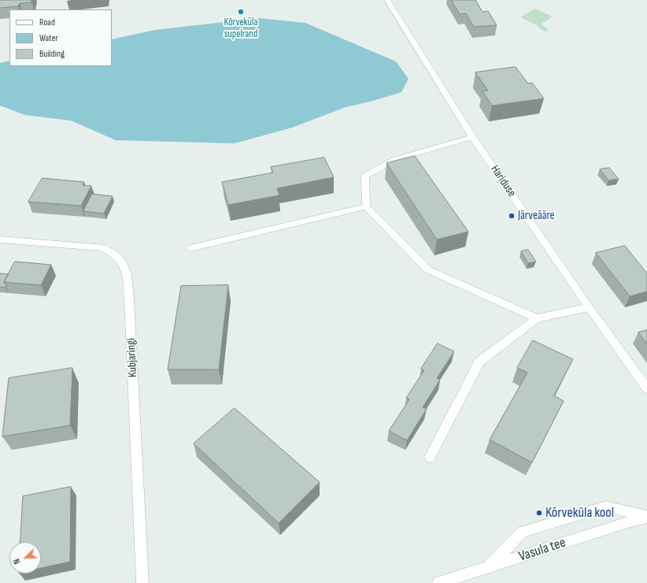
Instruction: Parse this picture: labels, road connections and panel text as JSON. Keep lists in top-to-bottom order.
{
  "streets": {
    "street": ["Hariduse", "Kubjaringi", "Vasula tee"]
  },
  "places": ["Kõrveküla supelrand", "Järveääre", "Kõrveküla kool"],
  "legend": ["Road", "Water", "Building"],
  "north": "bottom left"
}
